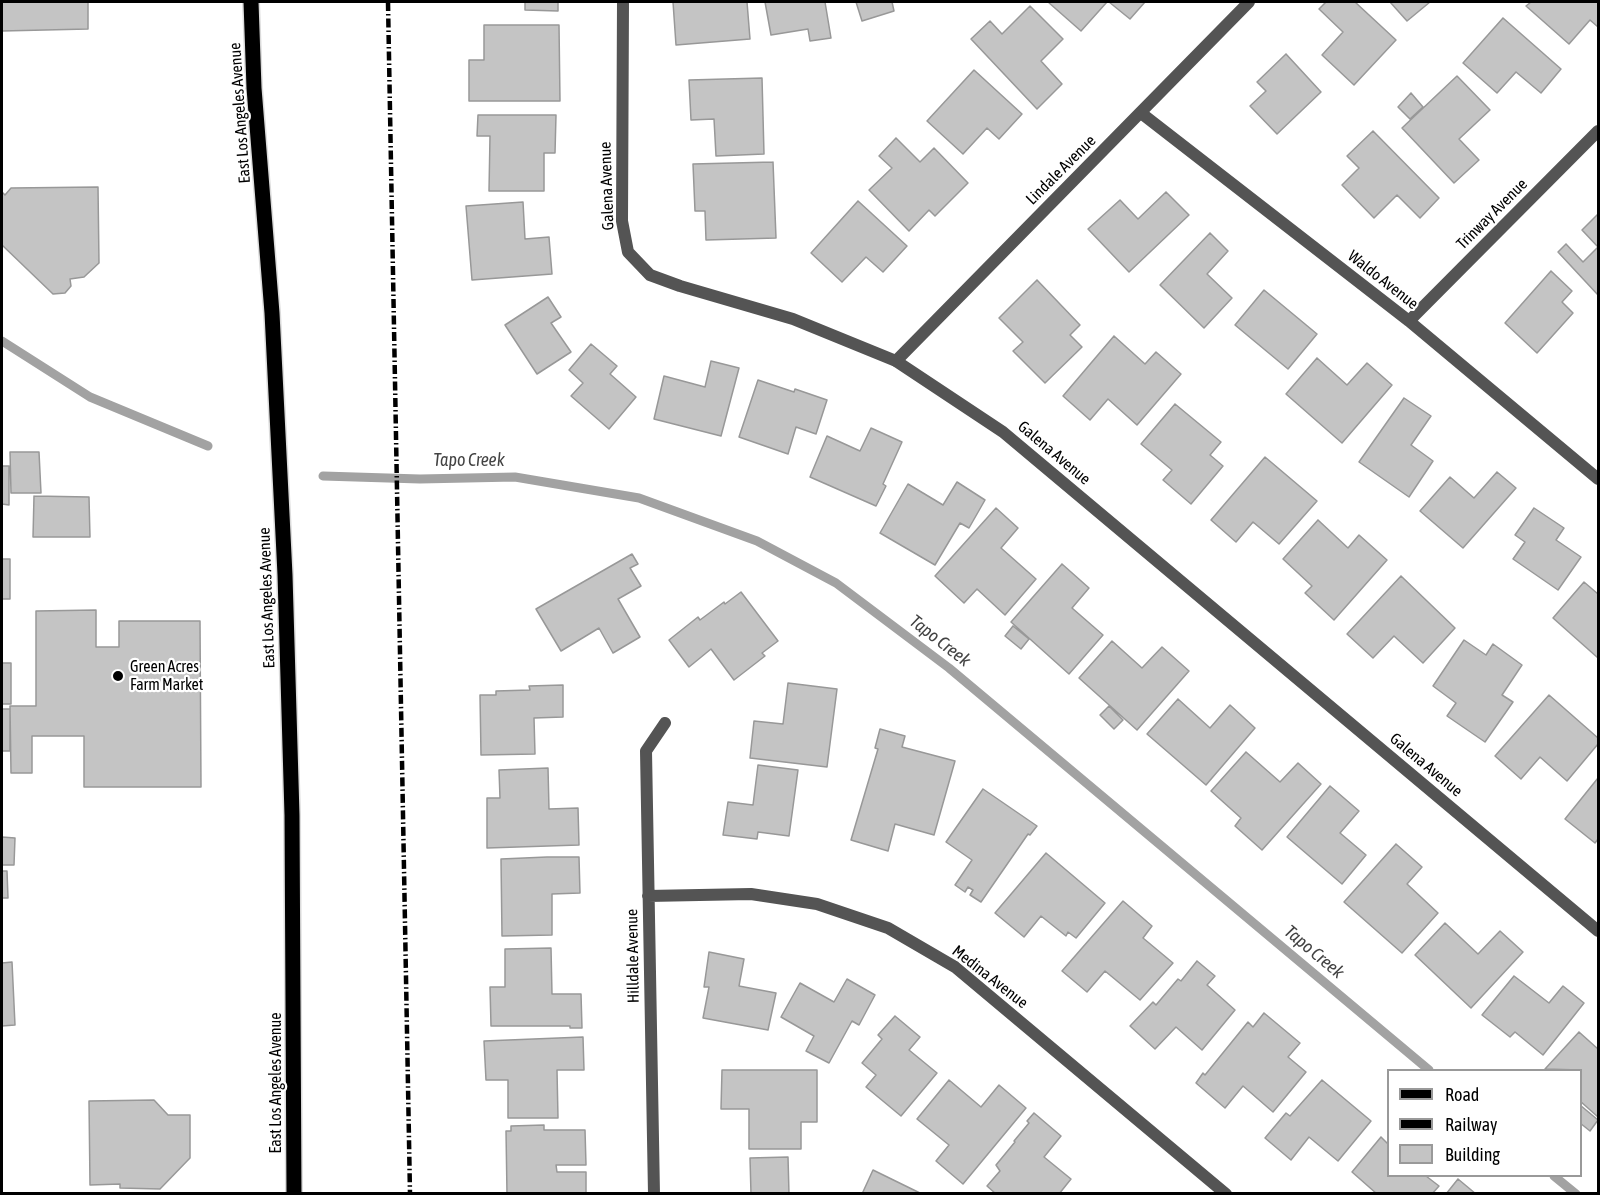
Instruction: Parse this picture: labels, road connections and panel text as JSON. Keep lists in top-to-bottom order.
{
  "streets": {
    "main road": ["East Los Angeles Avenue"],
    "street": [
      "Lindale Avenue",
      "Galena Avenue",
      "Trinway Avenue",
      "Waldo Avenue",
      "Hilldale Avenue",
      "Medina Avenue"
    ]
  },
  "crossings": [
    ["Lindale Avenue", "Galena Avenue"],
    ["Lindale Avenue", "Waldo Avenue"],
    ["Trinway Avenue", "Waldo Avenue"],
    ["Hilldale Avenue", "Medina Avenue"]
  ],
  "water": ["Tapo Creek"],
  "places": ["Green Acres Farm Market"],
  "legend": ["Road", "Railway", "Building"]
}
